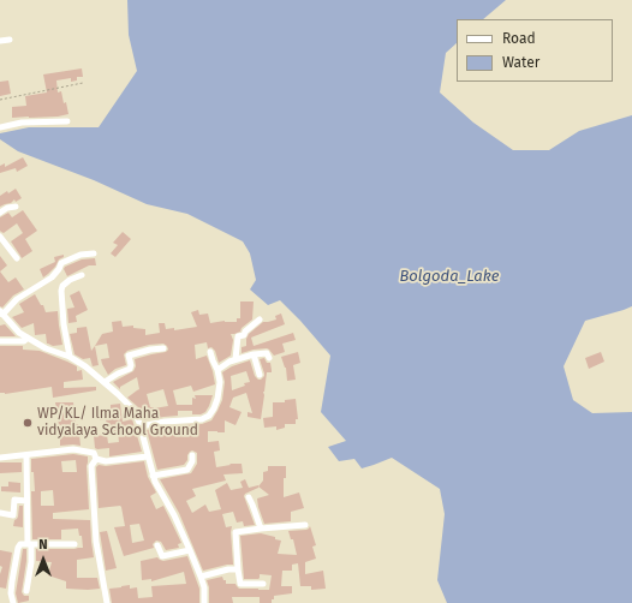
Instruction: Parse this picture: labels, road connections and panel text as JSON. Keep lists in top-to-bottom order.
{
  "water": ["Bolgoda_Lake"],
  "places": ["WP/KL/ Ilma Maha vidyalaya School Ground"],
  "legend": ["Road", "Water"],
  "north": "top"
}
